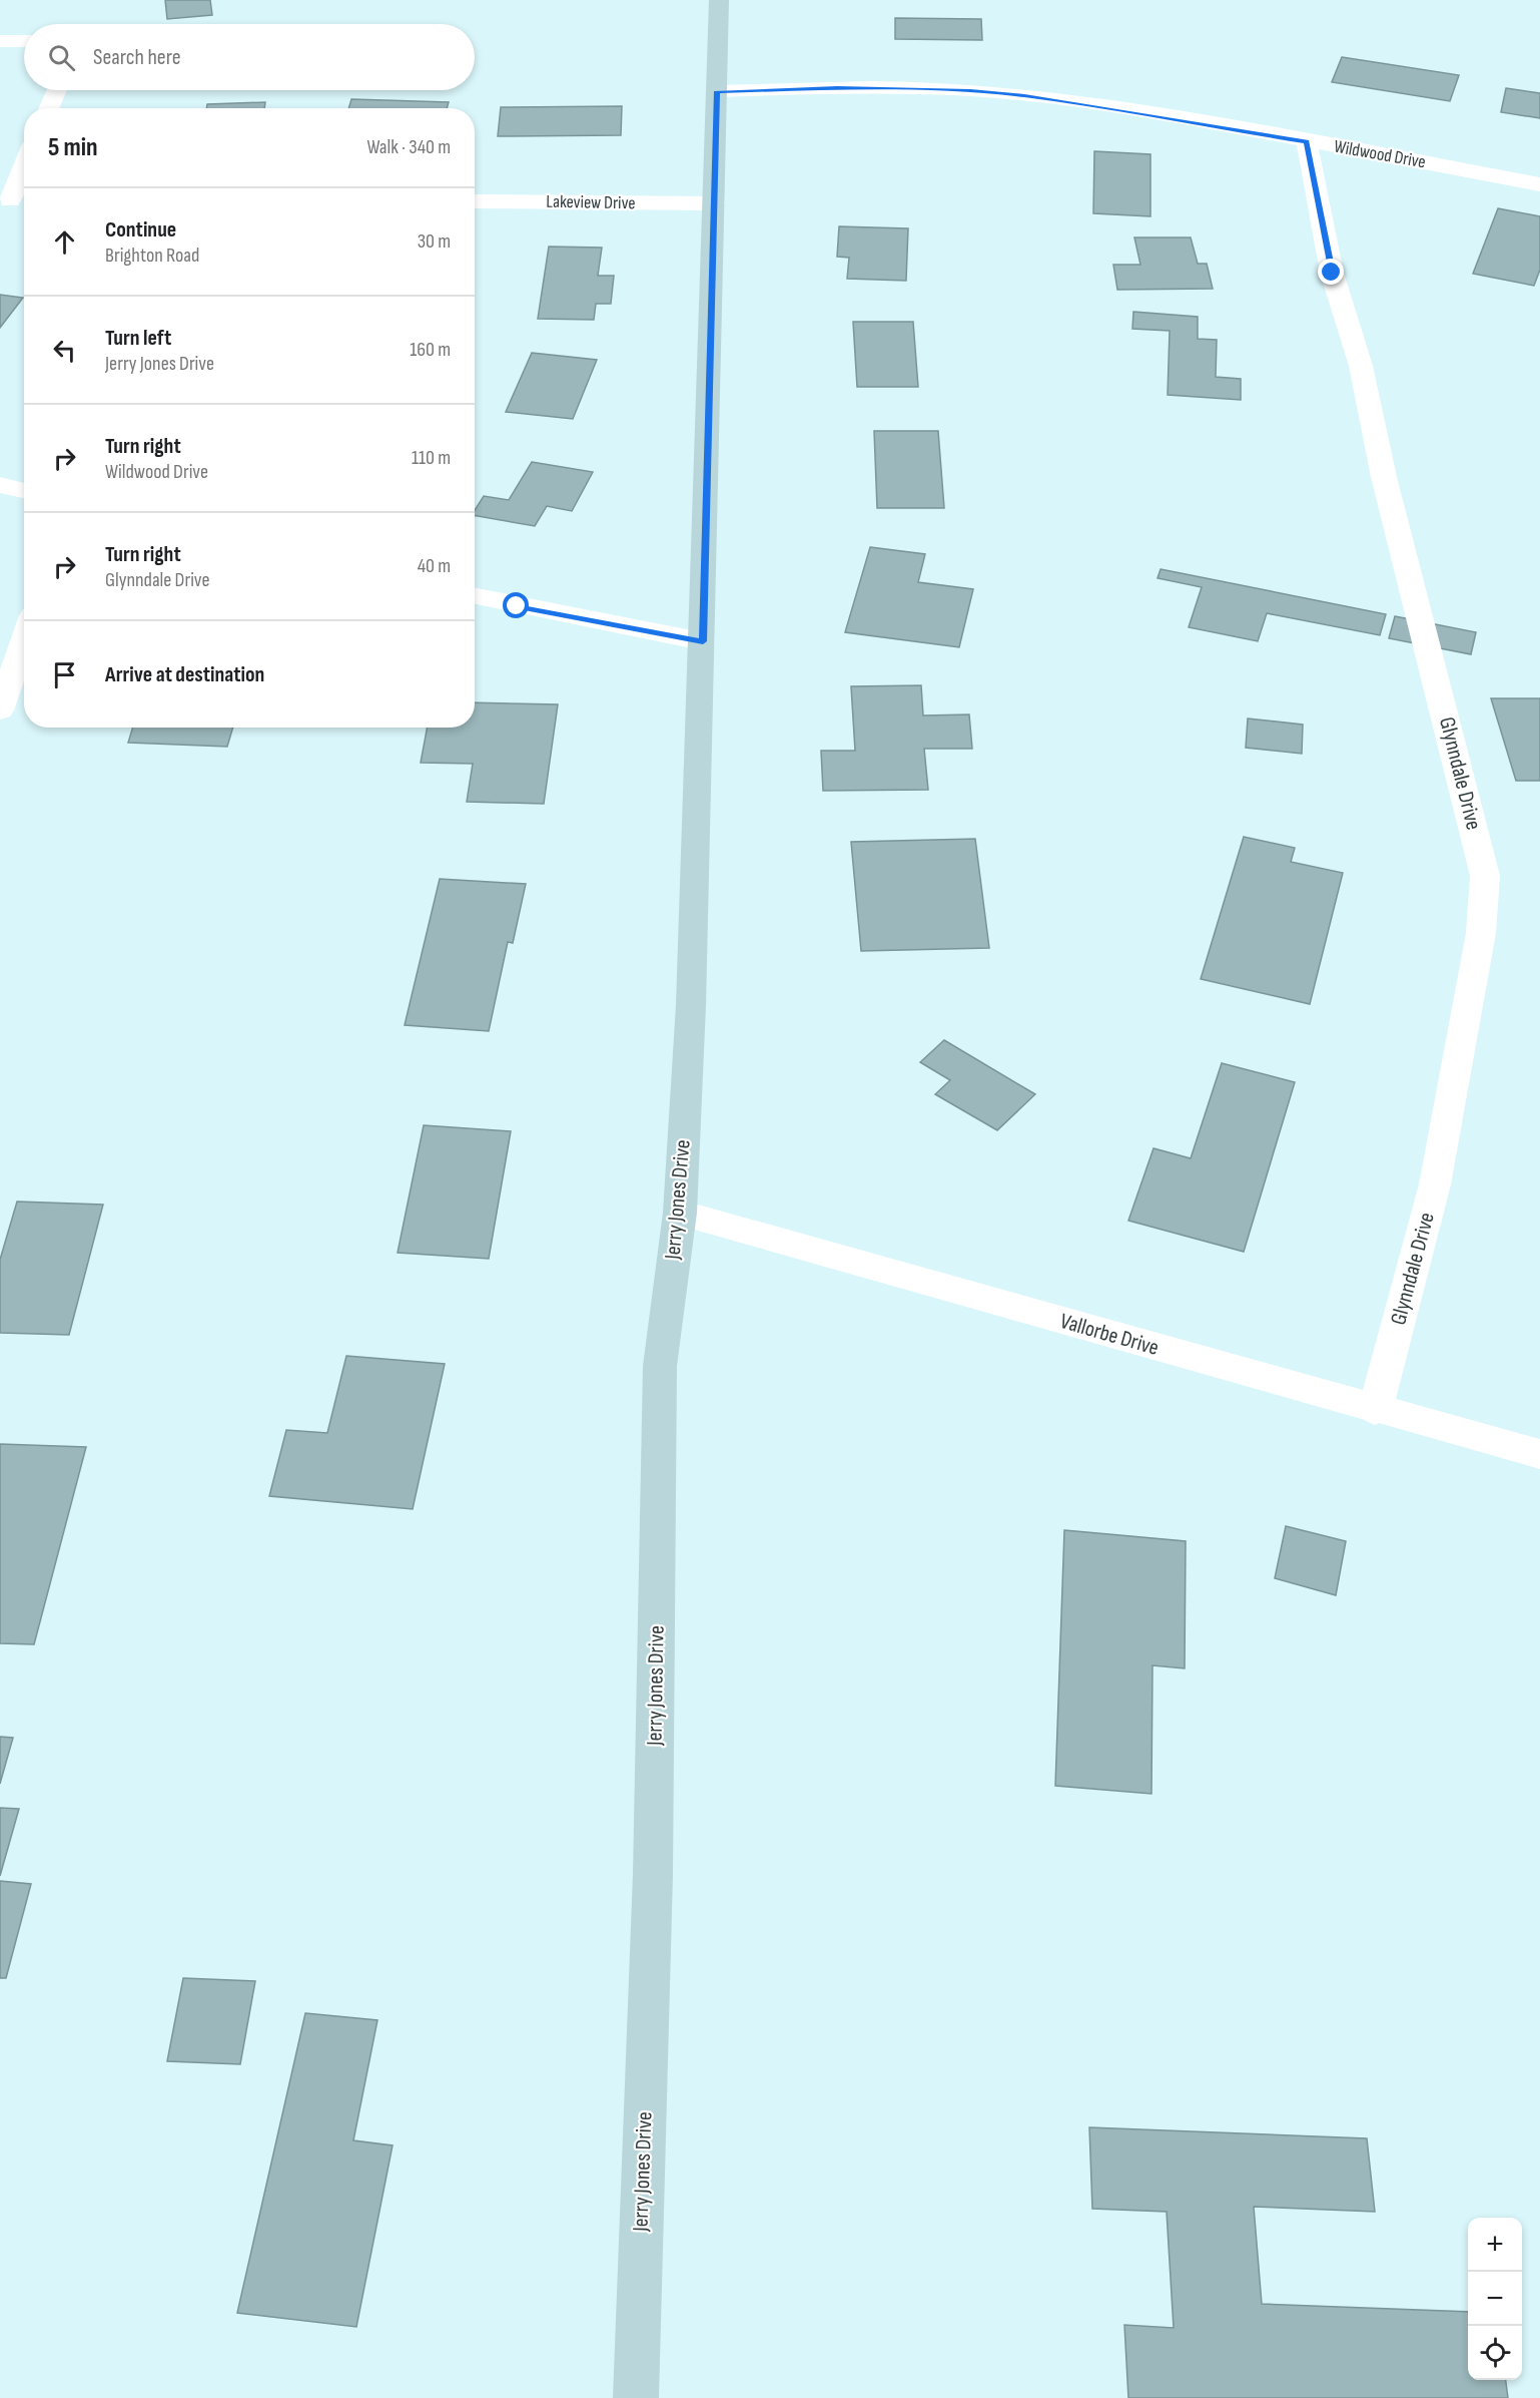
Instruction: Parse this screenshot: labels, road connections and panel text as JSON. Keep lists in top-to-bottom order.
{
  "streets": {
    "main road": ["Jerry Jones Drive"],
    "street": [
      "Wildwood Drive",
      "Lakeview Drive",
      "Glynndale Drive",
      "Vallorbe Drive"
    ]
  },
  "crossings": [
    ["Wildwood Drive", "Glynndale Drive"],
    ["Wildwood Drive", "Jerry Jones Drive"],
    ["Lakeview Drive", "Jerry Jones Drive"],
    ["Glynndale Drive", "Vallorbe Drive"],
    ["Jerry Jones Drive", "Vallorbe Drive"]
  ],
  "page": {
    "search": "Search here",
    "heading": ["5 min", "Walk · 340 m"],
    "list": [
      ["Continue", "Brighton Road", "30 m"],
      ["Turn left", "Jerry Jones Drive", "160 m"],
      ["Turn right", "Wildwood Drive", "110 m"],
      ["Turn right", "Glynndale Drive", "40 m"],
      "Arrive at destination"
    ],
    "map_buttons": ["+", "−"]
  }
}
